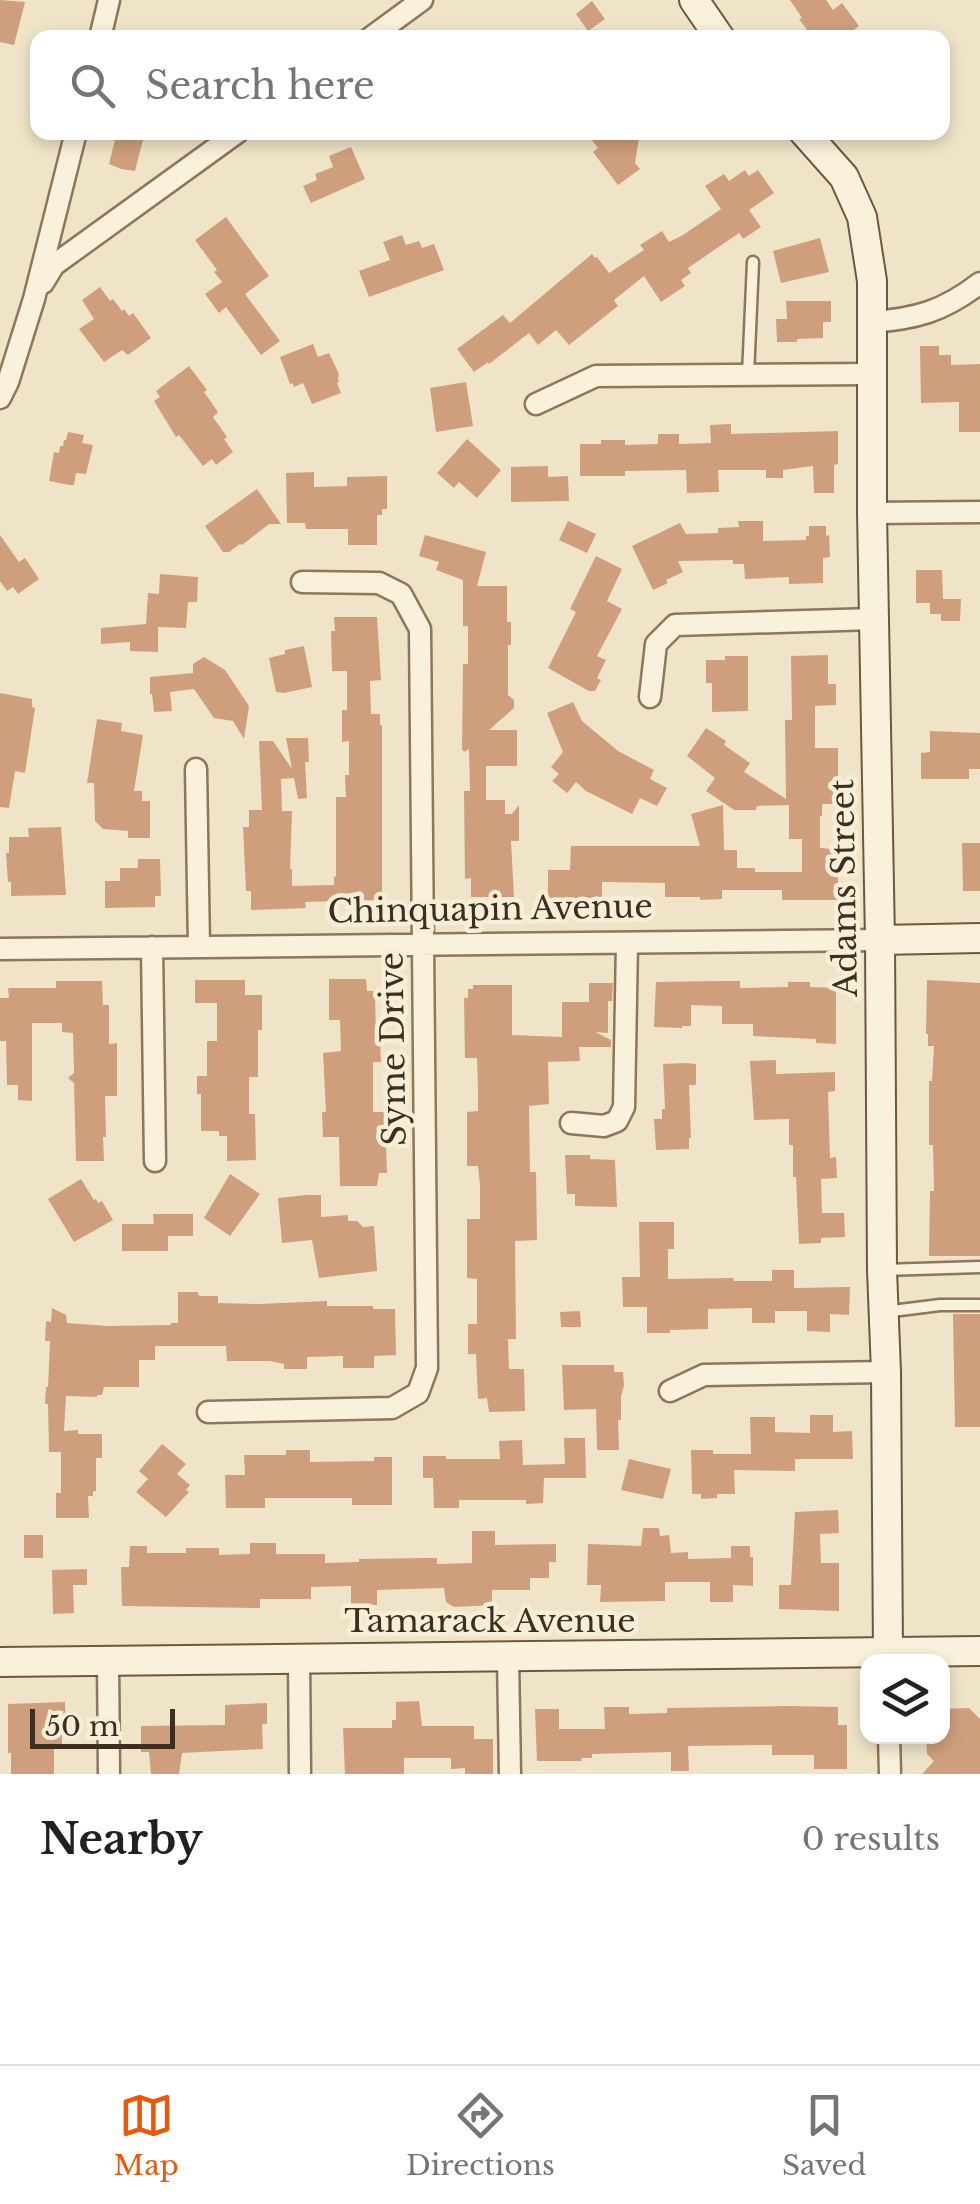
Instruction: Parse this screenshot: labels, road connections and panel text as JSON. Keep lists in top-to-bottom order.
{
  "streets": {
    "street": [
      "Adams Street",
      "Chinquapin Avenue",
      "Syme Drive",
      "Tamarack Avenue"
    ]
  },
  "crossings": [
    ["Adams Street", "Chinquapin Avenue"],
    ["Chinquapin Avenue", "Syme Drive"]
  ],
  "scale_bar": "50 m",
  "page": {
    "search": "Search here",
    "scale": "50 m",
    "heading": ["Nearby", "0 results"],
    "nav": ["Map", "Directions", "Saved"]
  }
}
